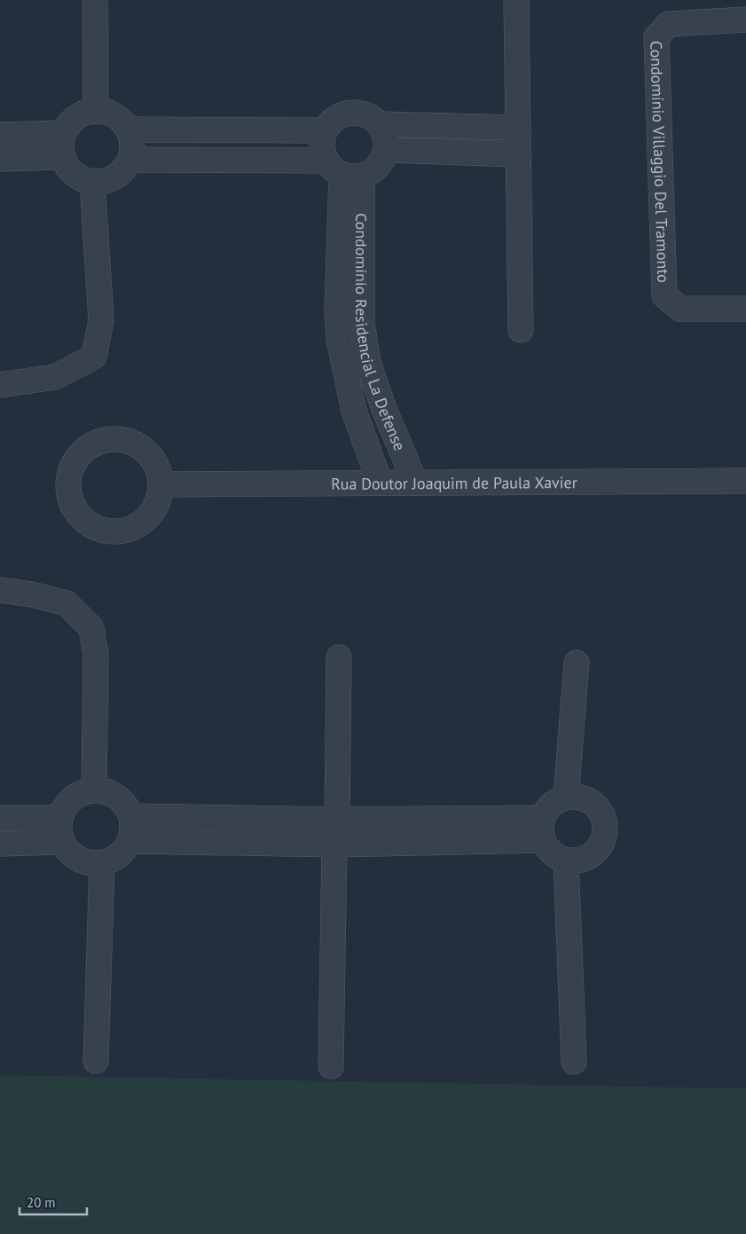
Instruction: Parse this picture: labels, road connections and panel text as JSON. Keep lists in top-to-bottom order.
{
  "streets": {
    "street": ["Condomínio Villaggio Del Tramonto", "Condomínio Residencial La Defense", "Rua Doutor Joaquim de Paula Xavier"]
  },
  "crossings": [
    ["Condomínio Residencial La Defense", "Rua Doutor Joaquim de Paula Xavier"]
  ],
  "scale_bar": "20 m"
}
